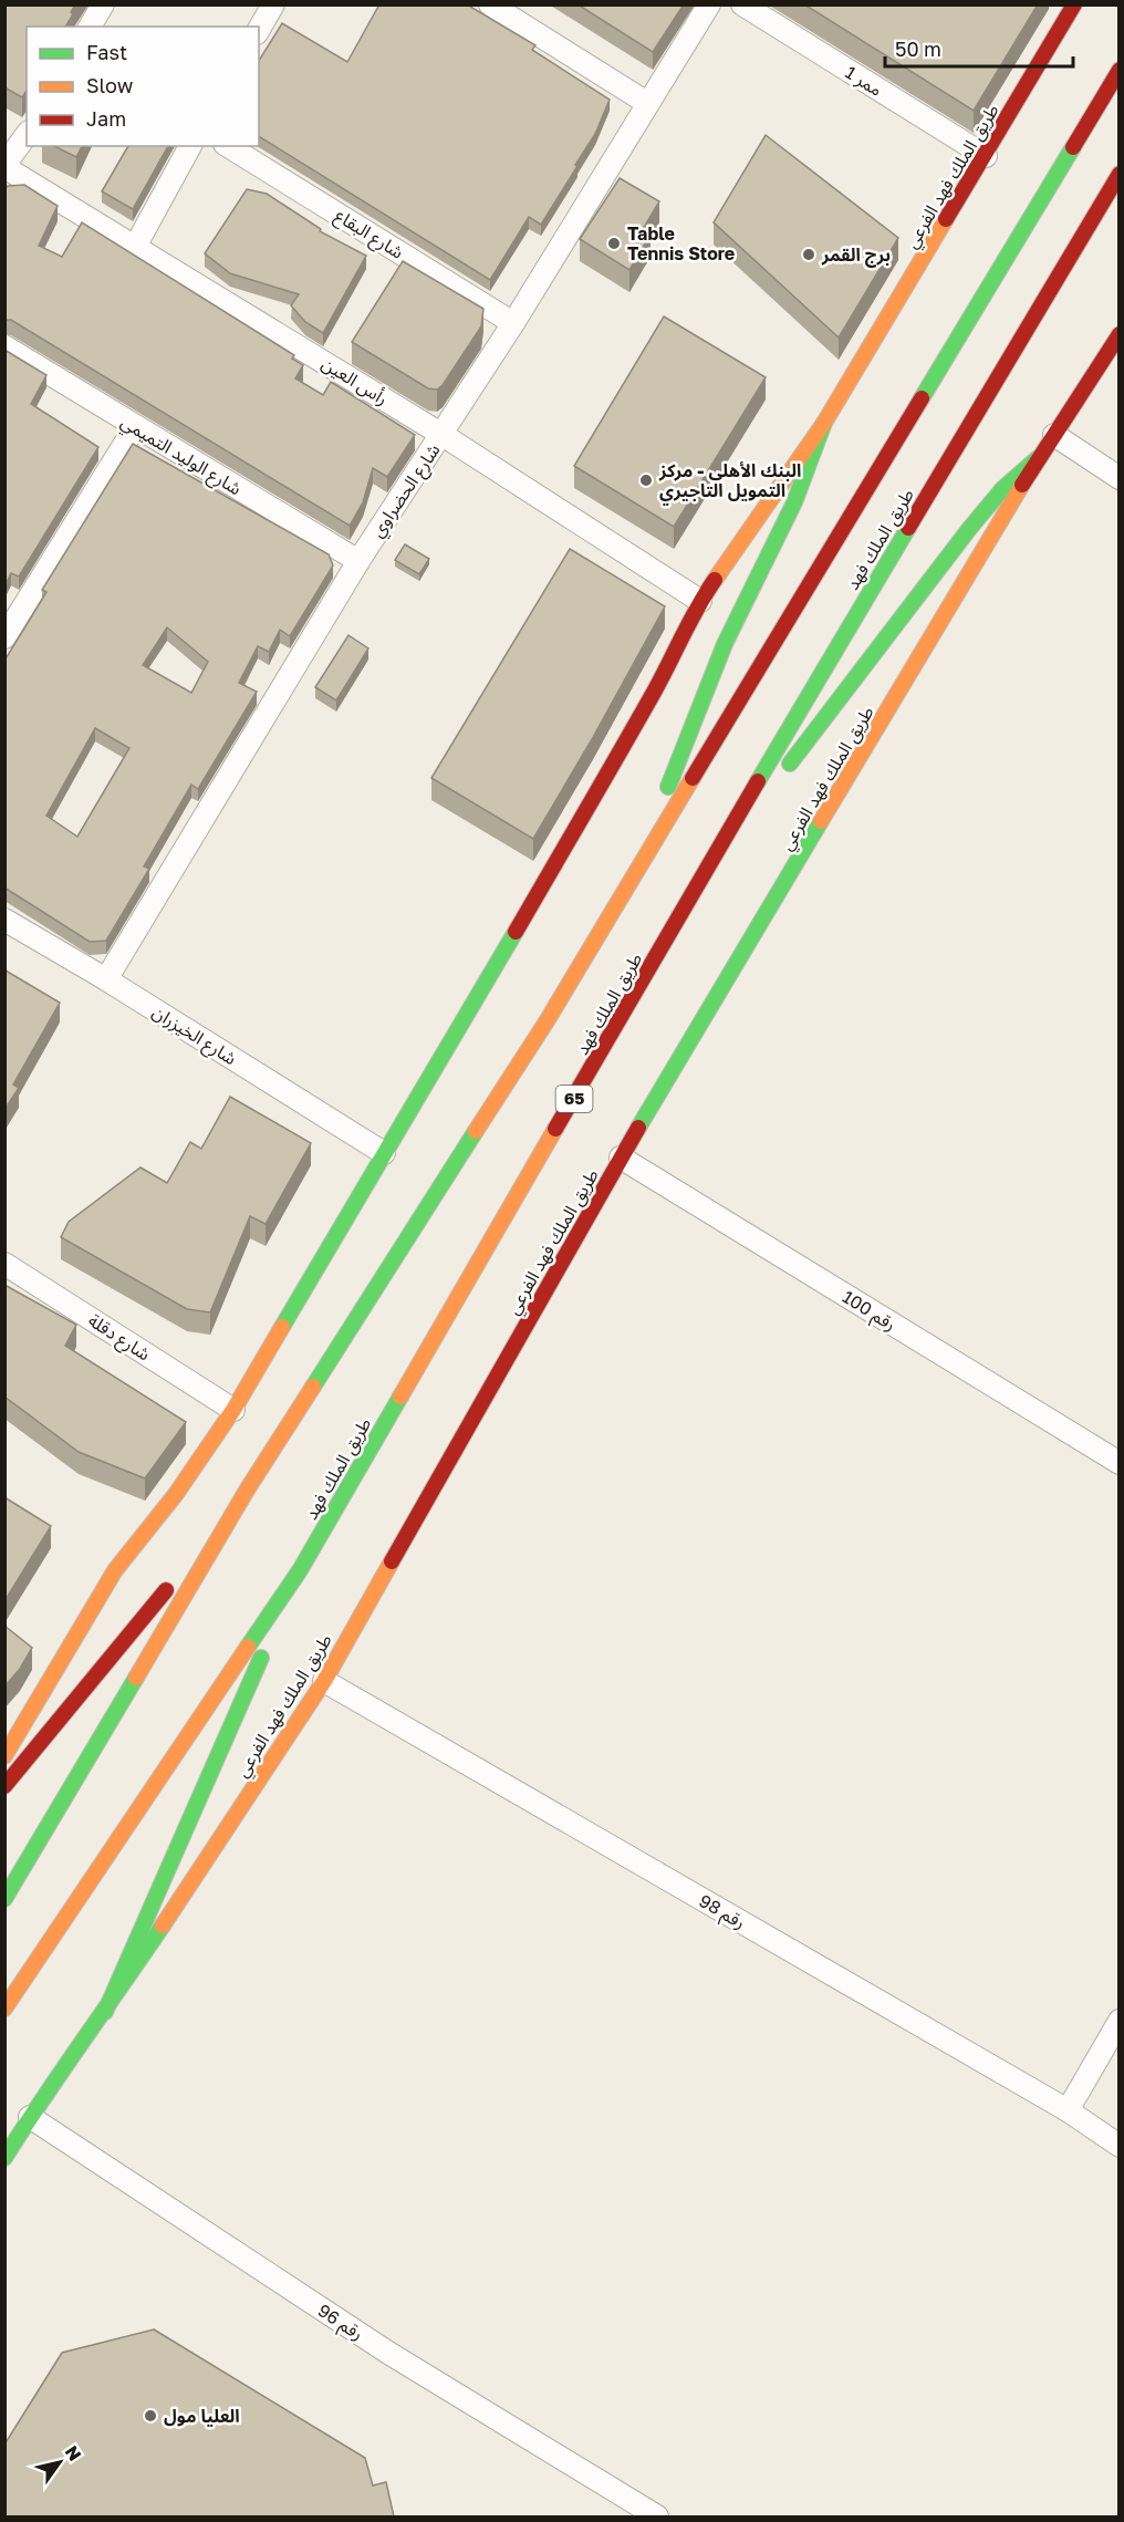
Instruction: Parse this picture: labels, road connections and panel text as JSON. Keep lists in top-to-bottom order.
{
  "streets": {
    "main road": ["طريق الملك فهد الفرعي", "طريق الملك فهد", "65"],
    "street": [
      "ممر 1",
      "شارع البقاع",
      "رأس العين",
      "شارع الوليد التميمي",
      "شارع الحضراوي",
      "شارع الخيزران",
      "رقم 100",
      "شارع دقلة",
      "رقم 98",
      "رقم 96"
    ]
  },
  "crossings": [
    ["ممر 1", "طريق الملك فهد الفرعي"],
    ["طريق الملك فهد الفرعي", "رأس العين"],
    ["طريق الملك فهد الفرعي", "شارع الخيزران"],
    ["طريق الملك فهد الفرعي", "رقم 100"],
    ["طريق الملك فهد الفرعي", "شارع دقلة"],
    ["طريق الملك فهد الفرعي", "رقم 98"],
    ["طريق الملك فهد الفرعي", "رقم 96"],
    ["شارع البقاع", "شارع الحضراوي"],
    ["رأس العين", "شارع الحضراوي"],
    ["شارع الوليد التميمي", "شارع الحضراوي"],
    ["شارع الحضراوي", "شارع الخيزران"]
  ],
  "places": [
    "Table Tennis Store",
    "برج القمر",
    "البنك الأهلي - مركز التمويل التاجيري",
    "العليا مول"
  ],
  "legend": ["Fast", "Slow", "Jam"],
  "scale_bar": "50 m",
  "north": "top right"
}
